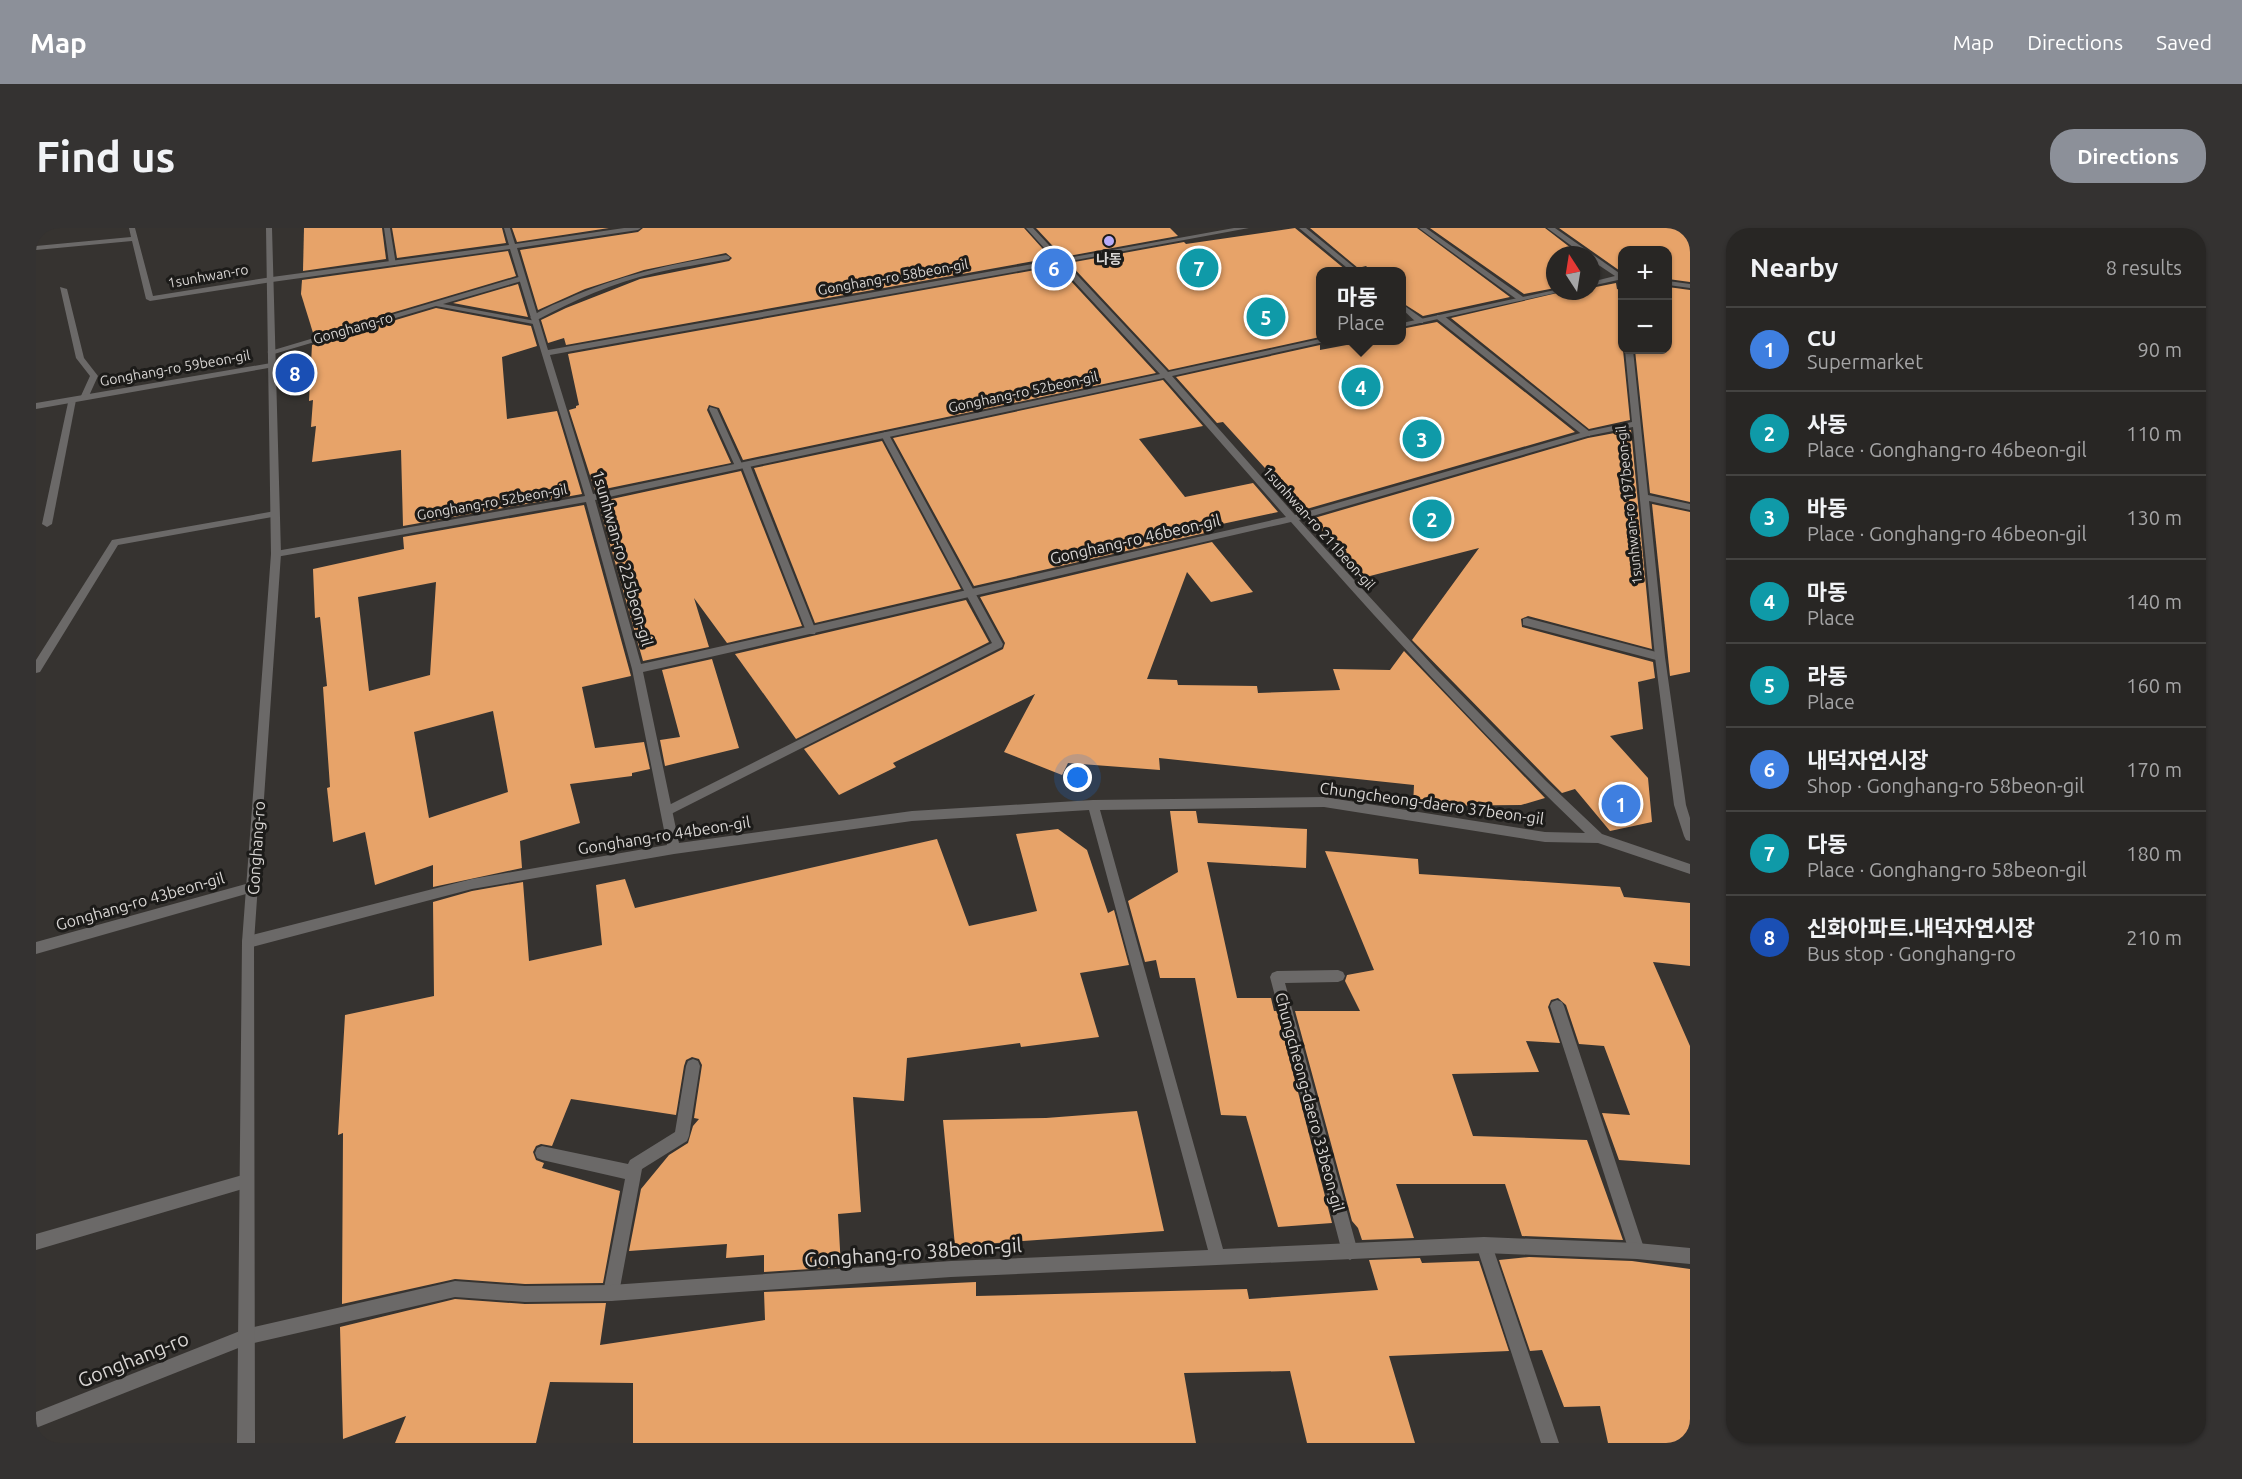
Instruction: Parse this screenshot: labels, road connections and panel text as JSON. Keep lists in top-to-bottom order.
{
  "streets": {
    "street": [
      "1sunhwan-ro",
      "Gonghang-ro 58beon-gil",
      "Gonghang-ro",
      "Gonghang-ro 59beon-gil",
      "Gonghang-ro 52beon-gil",
      "1sunhwan-ro 197beon-gil",
      "1sunhwan-ro 211beon-gil",
      "Gonghang-ro 46beon-gil",
      "1sunhwan-ro 225beon-gil",
      "Chungcheong-daero 37beon-gil",
      "Gonghang-ro 44beon-gil",
      "Gonghang-ro 43beon-gil",
      "Chungcheong-daero 33beon-gil",
      "Gonghang-ro 38beon-gil"
    ]
  },
  "crossings": [
    ["1sunhwan-ro", "Gonghang-ro"],
    ["Gonghang-ro 58beon-gil", "1sunhwan-ro 211beon-gil"],
    ["Gonghang-ro 58beon-gil", "1sunhwan-ro 225beon-gil"],
    ["Gonghang-ro", "Gonghang-ro 59beon-gil"],
    ["Gonghang-ro", "Gonghang-ro 52beon-gil"],
    ["Gonghang-ro", "1sunhwan-ro 225beon-gil"],
    ["Gonghang-ro", "Gonghang-ro 44beon-gil"],
    ["Gonghang-ro", "Gonghang-ro 43beon-gil"],
    ["Gonghang-ro", "Gonghang-ro 38beon-gil"],
    ["Gonghang-ro 52beon-gil", "1sunhwan-ro 211beon-gil"],
    ["Gonghang-ro 52beon-gil", "1sunhwan-ro 225beon-gil"],
    ["1sunhwan-ro 197beon-gil", "Gonghang-ro 46beon-gil"],
    ["1sunhwan-ro 211beon-gil", "Gonghang-ro 46beon-gil"],
    ["1sunhwan-ro 211beon-gil", "Chungcheong-daero 37beon-gil"],
    ["Gonghang-ro 46beon-gil", "1sunhwan-ro 225beon-gil"],
    ["1sunhwan-ro 225beon-gil", "Gonghang-ro 44beon-gil"],
    ["Chungcheong-daero 37beon-gil", "Gonghang-ro 44beon-gil"]
  ],
  "places": ["나동"],
  "north": "top",
  "page": {
    "header": "Map",
    "nav": ["Map", "Directions", "Saved"],
    "buttons": "Directions",
    "title": "Find us",
    "heading": ["Nearby", "8 results"],
    "map_buttons": ["+", "−"],
    "pins": [
      "6",
      "7",
      "5",
      "8",
      "4",
      "3",
      "2",
      "1"
    ],
    "popup": ["마동", "Place"],
    "list": [
      {
        "mark": "1",
        "name": "CU",
        "note": "Supermarket",
        "value": "90 m"
      },
      {
        "mark": "2",
        "name": "사동",
        "note": "Place · Gonghang-ro 46beon-gil",
        "value": "110 m"
      },
      {
        "mark": "3",
        "name": "바동",
        "note": "Place · Gonghang-ro 46beon-gil",
        "value": "130 m"
      },
      {
        "mark": "4",
        "name": "마동",
        "note": "Place",
        "value": "140 m"
      },
      {
        "mark": "5",
        "name": "라동",
        "note": "Place",
        "value": "160 m"
      },
      {
        "mark": "6",
        "name": "내덕자연시장",
        "note": "Shop · Gonghang-ro 58beon-gil",
        "value": "170 m"
      },
      {
        "mark": "7",
        "name": "다동",
        "note": "Place · Gonghang-ro 58beon-gil",
        "value": "180 m"
      },
      {
        "mark": "8",
        "name": "신화아파트.내덕자연시장",
        "note": "Bus stop · Gonghang-ro",
        "value": "210 m"
      }
    ]
  }
}
